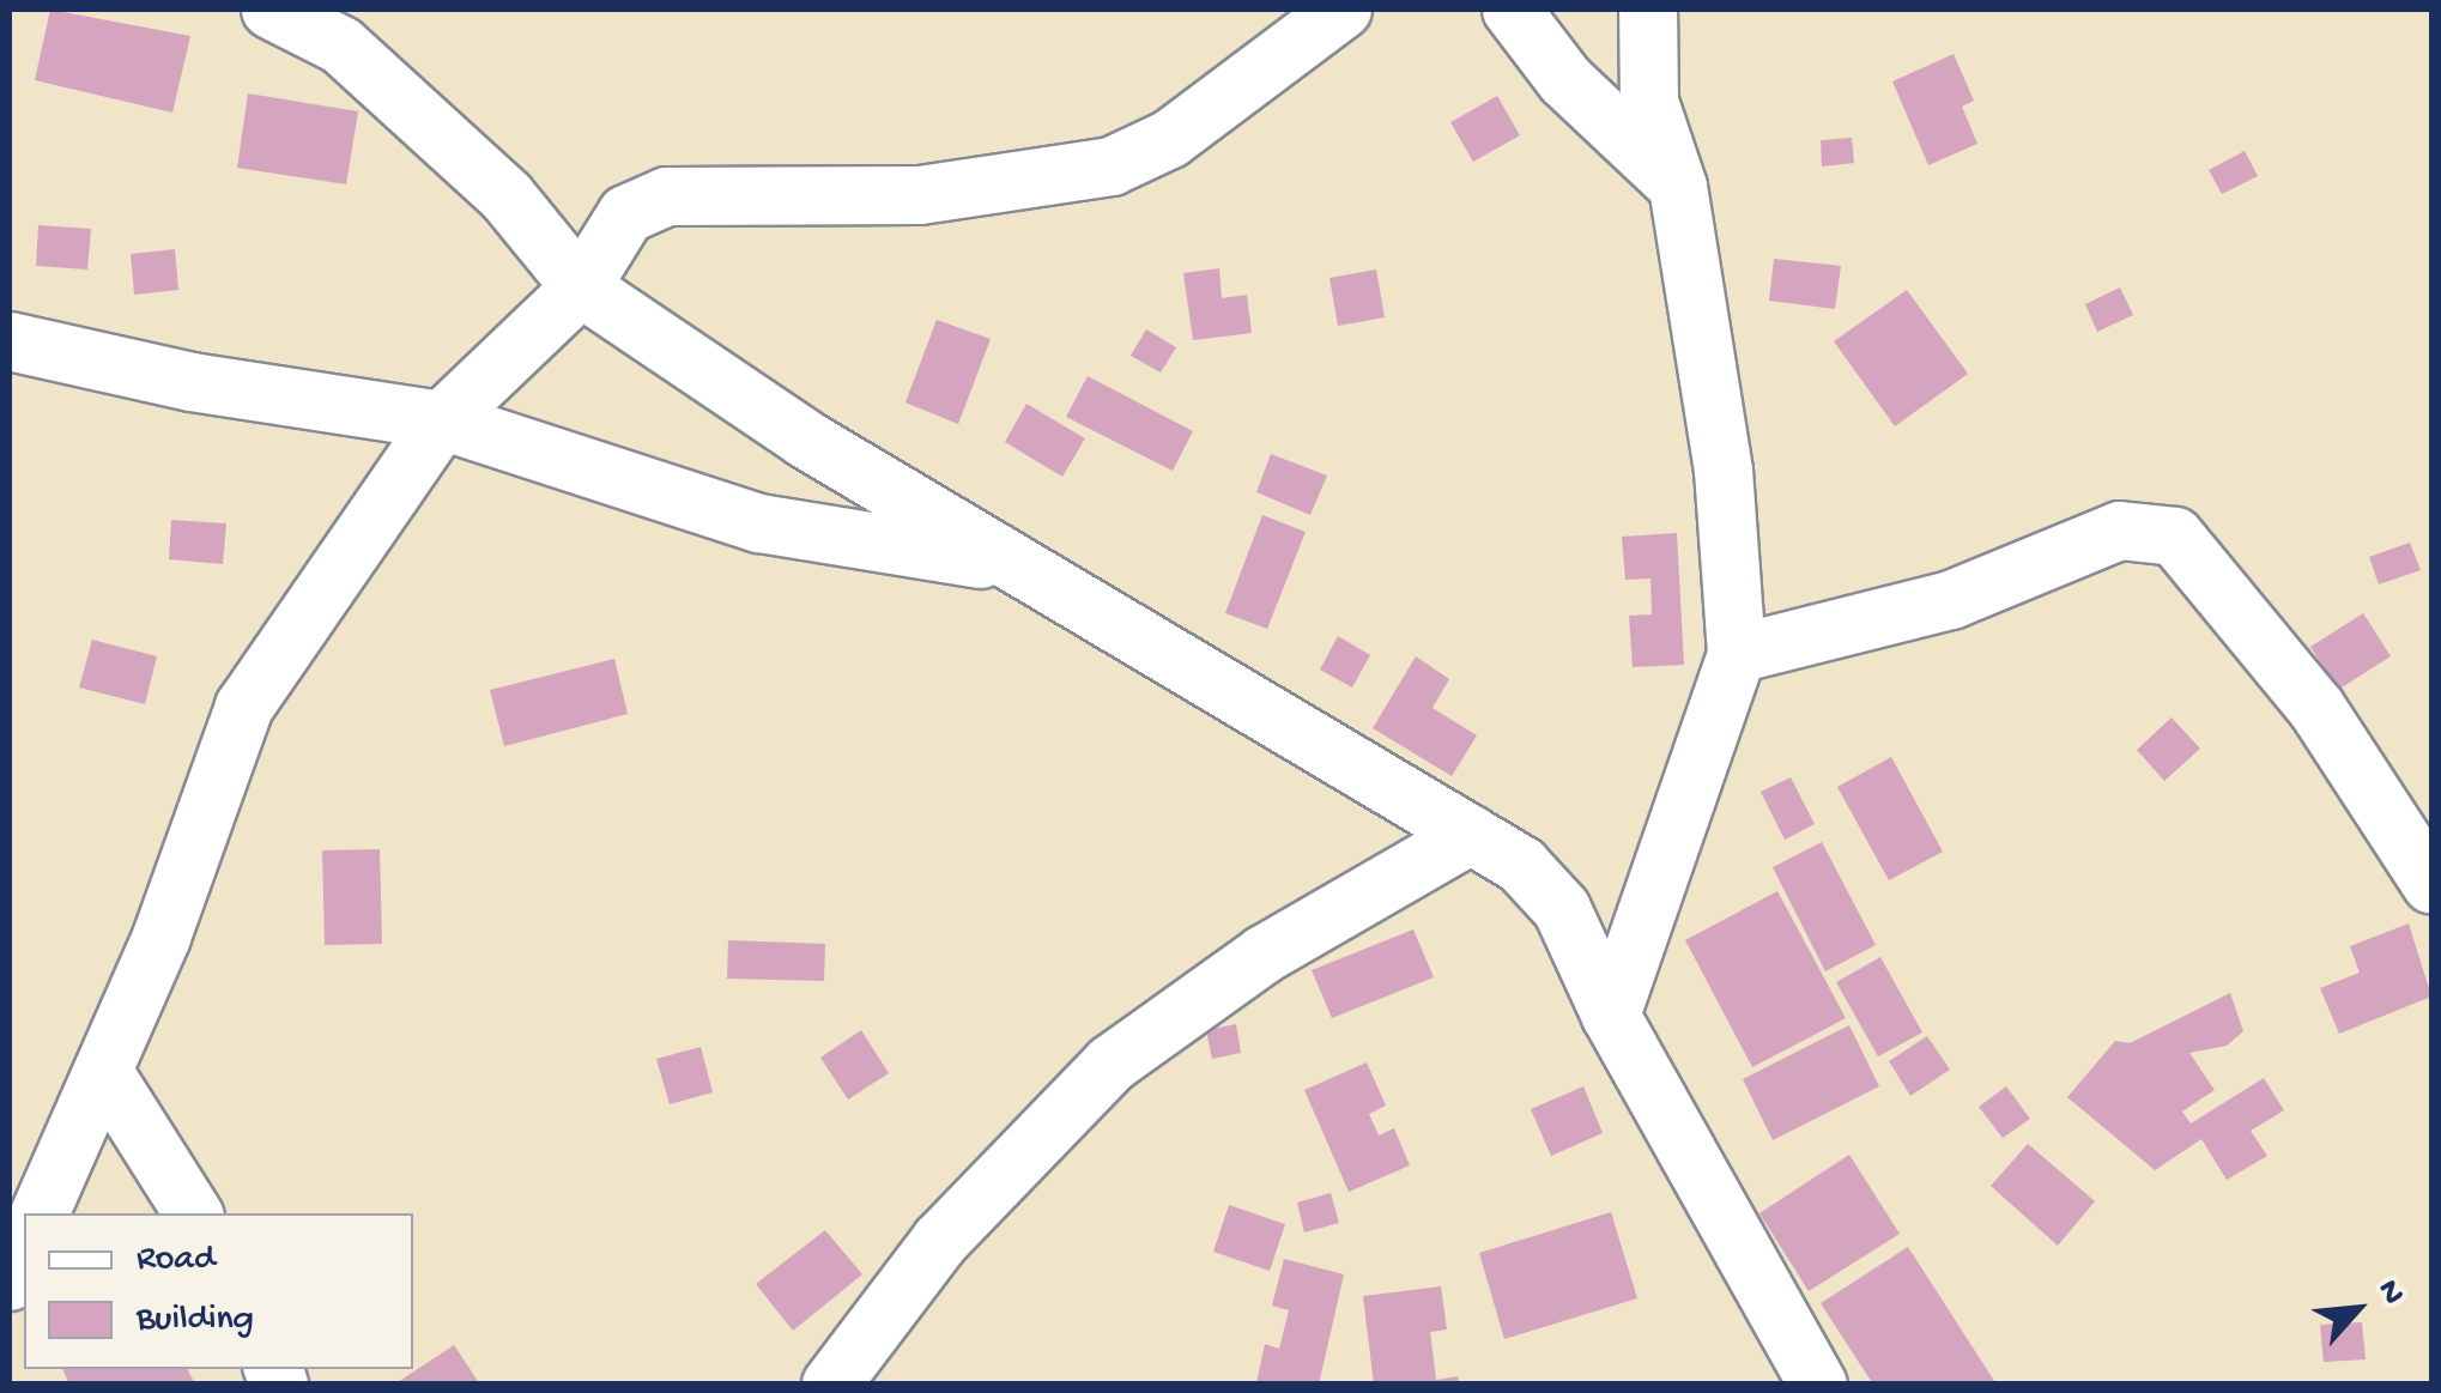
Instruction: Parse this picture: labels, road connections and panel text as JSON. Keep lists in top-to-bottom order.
{
  "legend": ["Road", "Building"],
  "north": "top right"
}
